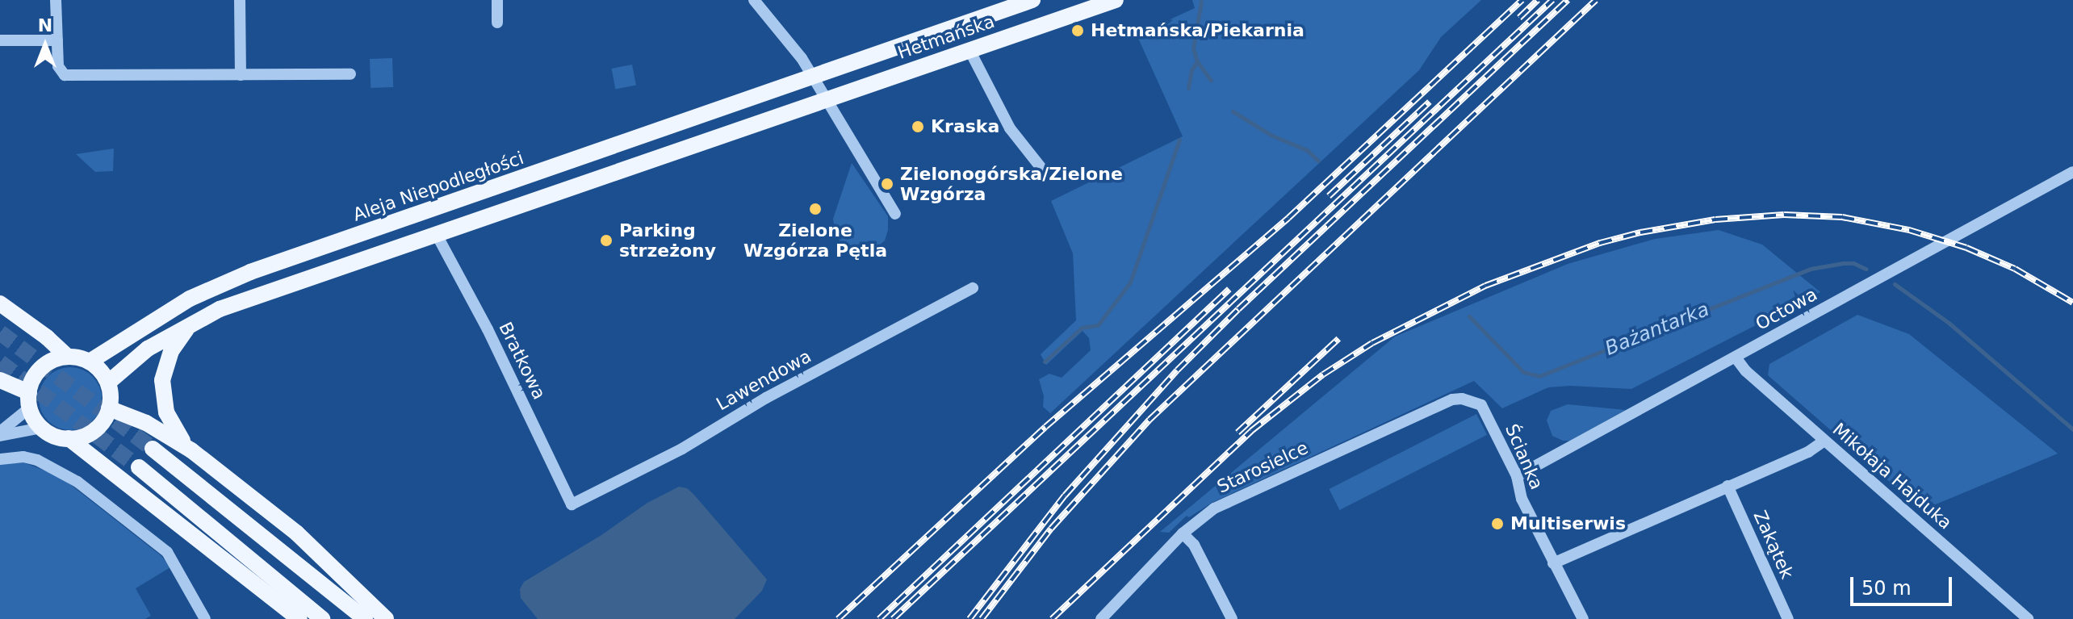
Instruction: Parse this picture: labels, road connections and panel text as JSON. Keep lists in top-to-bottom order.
{
  "streets": {
    "main road": ["Hetmańska", "Aleja Niepodległości"],
    "street": [
      "Octowa",
      "Bratkowa",
      "Lawendowa",
      "Ścianka",
      "Starosielce",
      "Mikołaja Hajduka",
      "Zakątek"
    ]
  },
  "crossings": [
    ["Hetmańska", "Aleja Niepodległości"],
    ["Octowa", "Ścianka"],
    ["Octowa", "Mikołaja Hajduka"],
    ["Bratkowa", "Lawendowa"],
    ["Ścianka", "Starosielce"]
  ],
  "water": ["Bażantarka"],
  "places": [
    "Hetmańska/Piekarnia",
    "Kraska",
    "Zielonogórska/Zielone Wzgórza",
    "Zielone Wzgórza Pętla",
    "Parking strzeżony",
    "Multiserwis"
  ],
  "scale_bar": "50 m",
  "north": "top"
}
